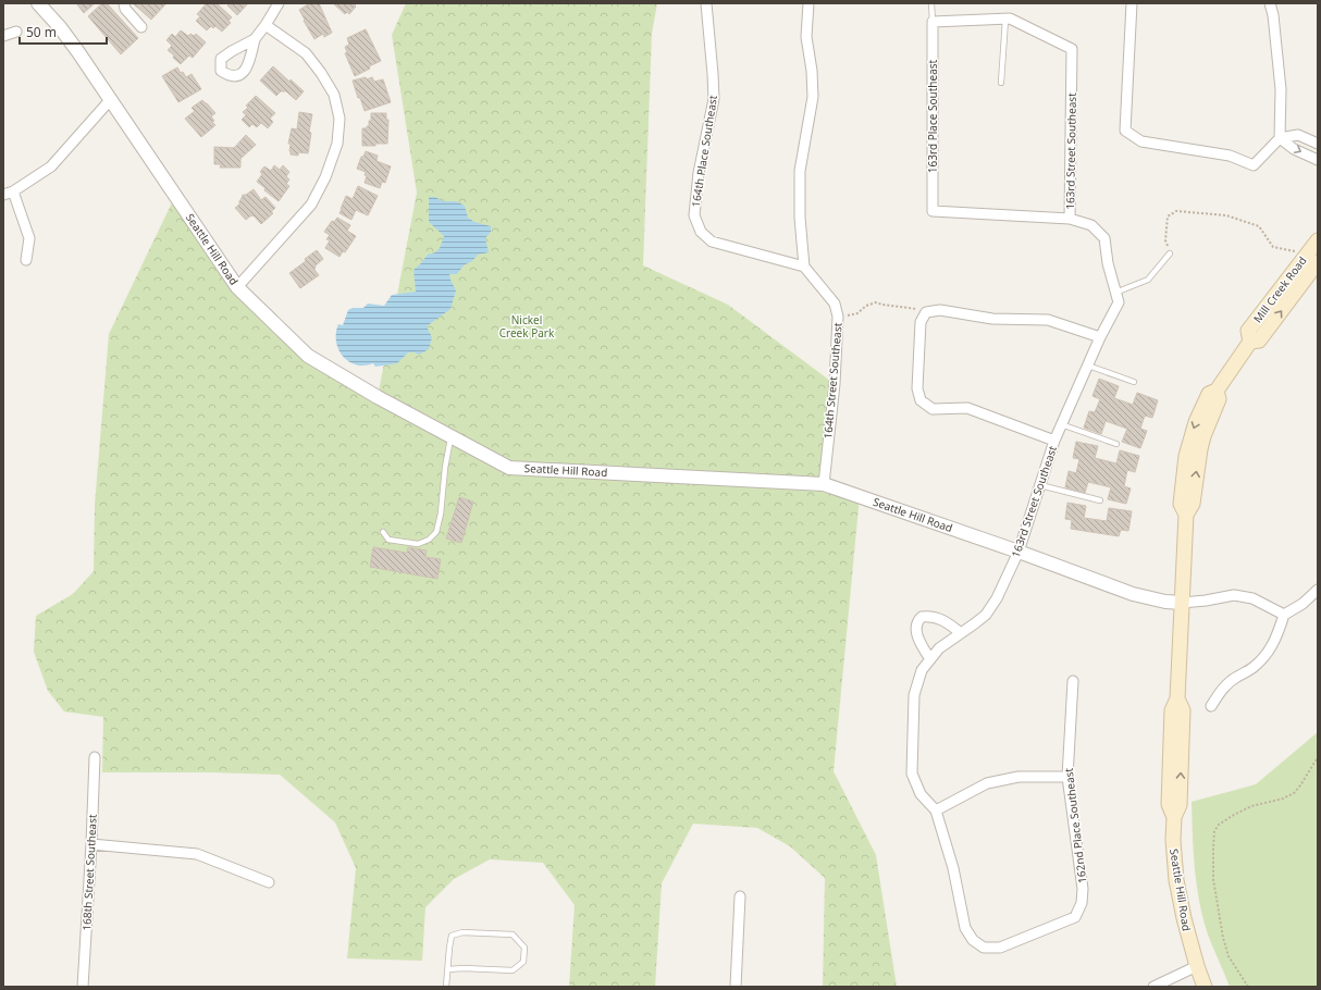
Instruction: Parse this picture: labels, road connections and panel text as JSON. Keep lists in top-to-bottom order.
{
  "streets": {
    "main road": ["Seattle Hill Road", "Mill Creek Road"],
    "street": [
      "163rd Place Southeast",
      "164th Place Southeast",
      "163rd Street Southeast",
      "164th Street Southeast",
      "162nd Place Southeast",
      "168th Street Southeast"
    ]
  },
  "crossings": [
    ["163rd Place Southeast", "163rd Street Southeast"],
    ["164th Place Southeast", "164th Street Southeast"],
    ["163rd Street Southeast", "Seattle Hill Road"],
    ["163rd Street Southeast", "162nd Place Southeast"],
    ["Seattle Hill Road", "Mill Creek Road"],
    ["Seattle Hill Road", "164th Street Southeast"]
  ],
  "parks": ["Nickel Creek Park"],
  "scale_bar": "50 m"
}
